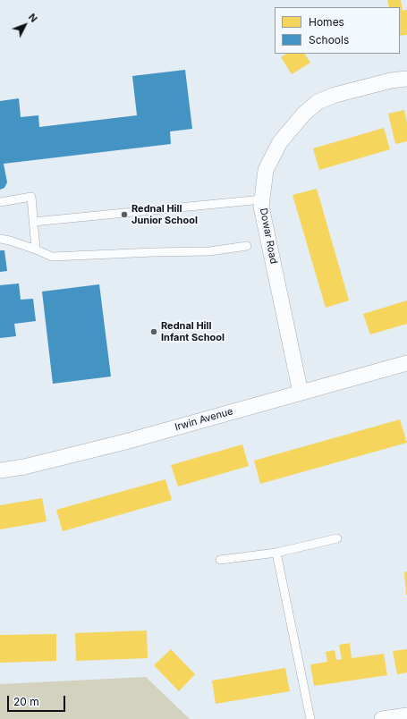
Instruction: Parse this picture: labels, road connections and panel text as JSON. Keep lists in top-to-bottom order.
{
  "streets": {
    "street": ["Dowar Road", "Irwin Avenue"]
  },
  "crossings": [
    ["Dowar Road", "Irwin Avenue"]
  ],
  "places": ["Rednal Hill Junior School", "Rednal Hill Infant School"],
  "legend": ["Homes", "Schools"],
  "scale_bar": "20 m",
  "north": "top right"
}
